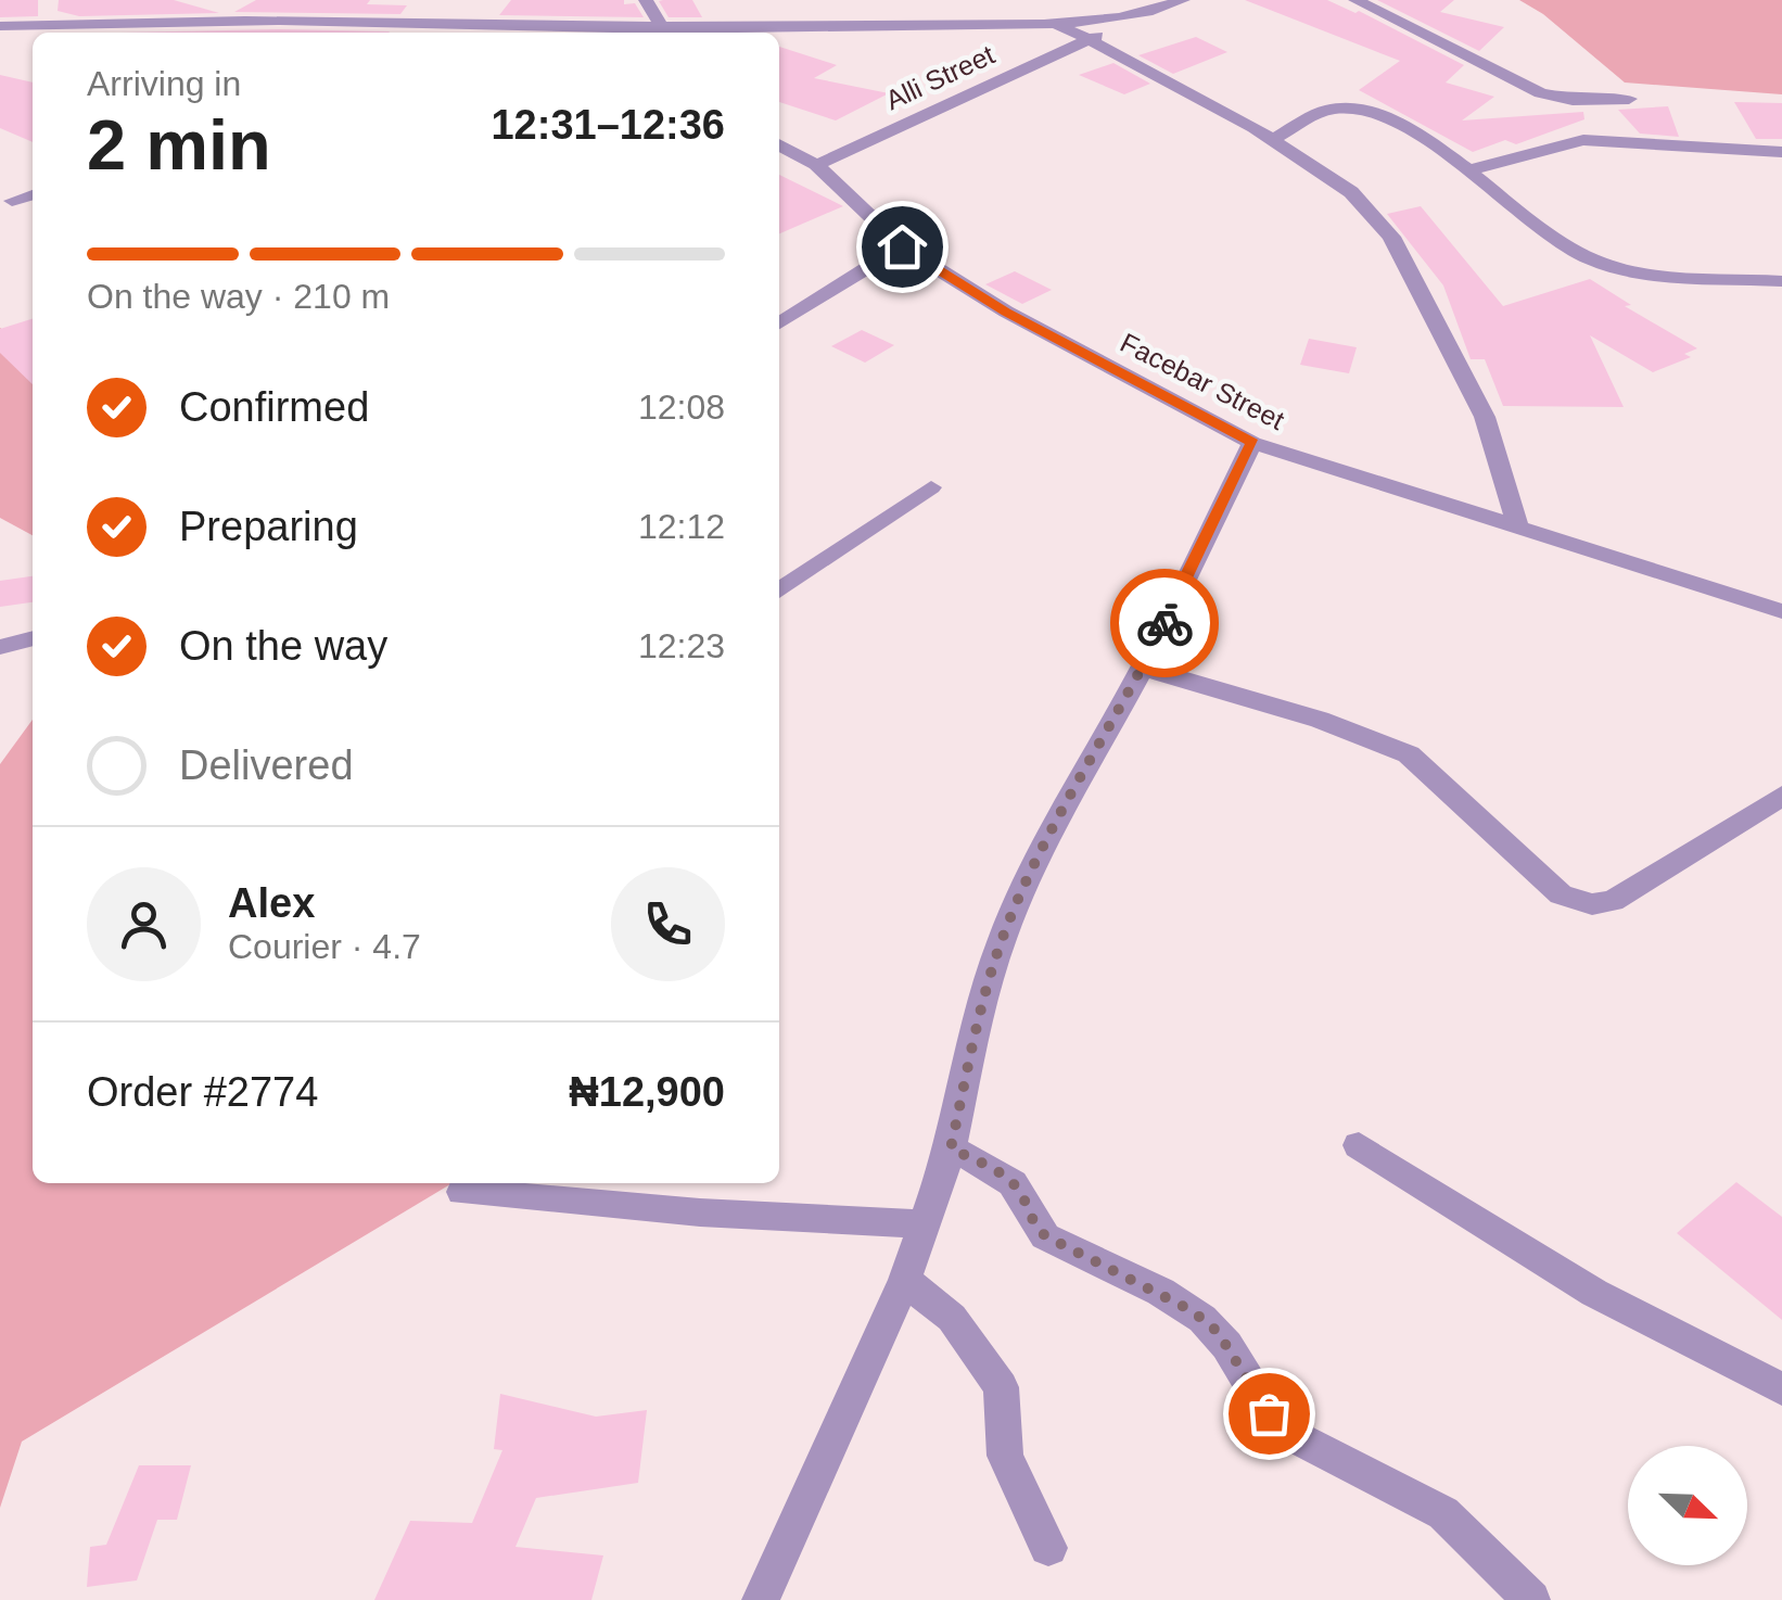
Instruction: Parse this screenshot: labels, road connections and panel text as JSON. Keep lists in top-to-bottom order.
{
  "streets": {
    "street": ["Alli Street", "Facebar Street"]
  },
  "crossings": [
    ["Alli Street", "Facebar Street"]
  ],
  "north": "bottom right",
  "page": {
    "heading": ["2 min", "Arriving in", "12:31–12:36"],
    "panel": [
      "Alex",
      "Courier · 4.7",
      "Order #2774",
      "₦12,900"
    ],
    "bar": "On the way · 210 m",
    "list": [
      ["Confirmed", "12:08"],
      ["Preparing", "12:12"],
      ["On the way", "12:23"],
      "Delivered"
    ]
  }
}
